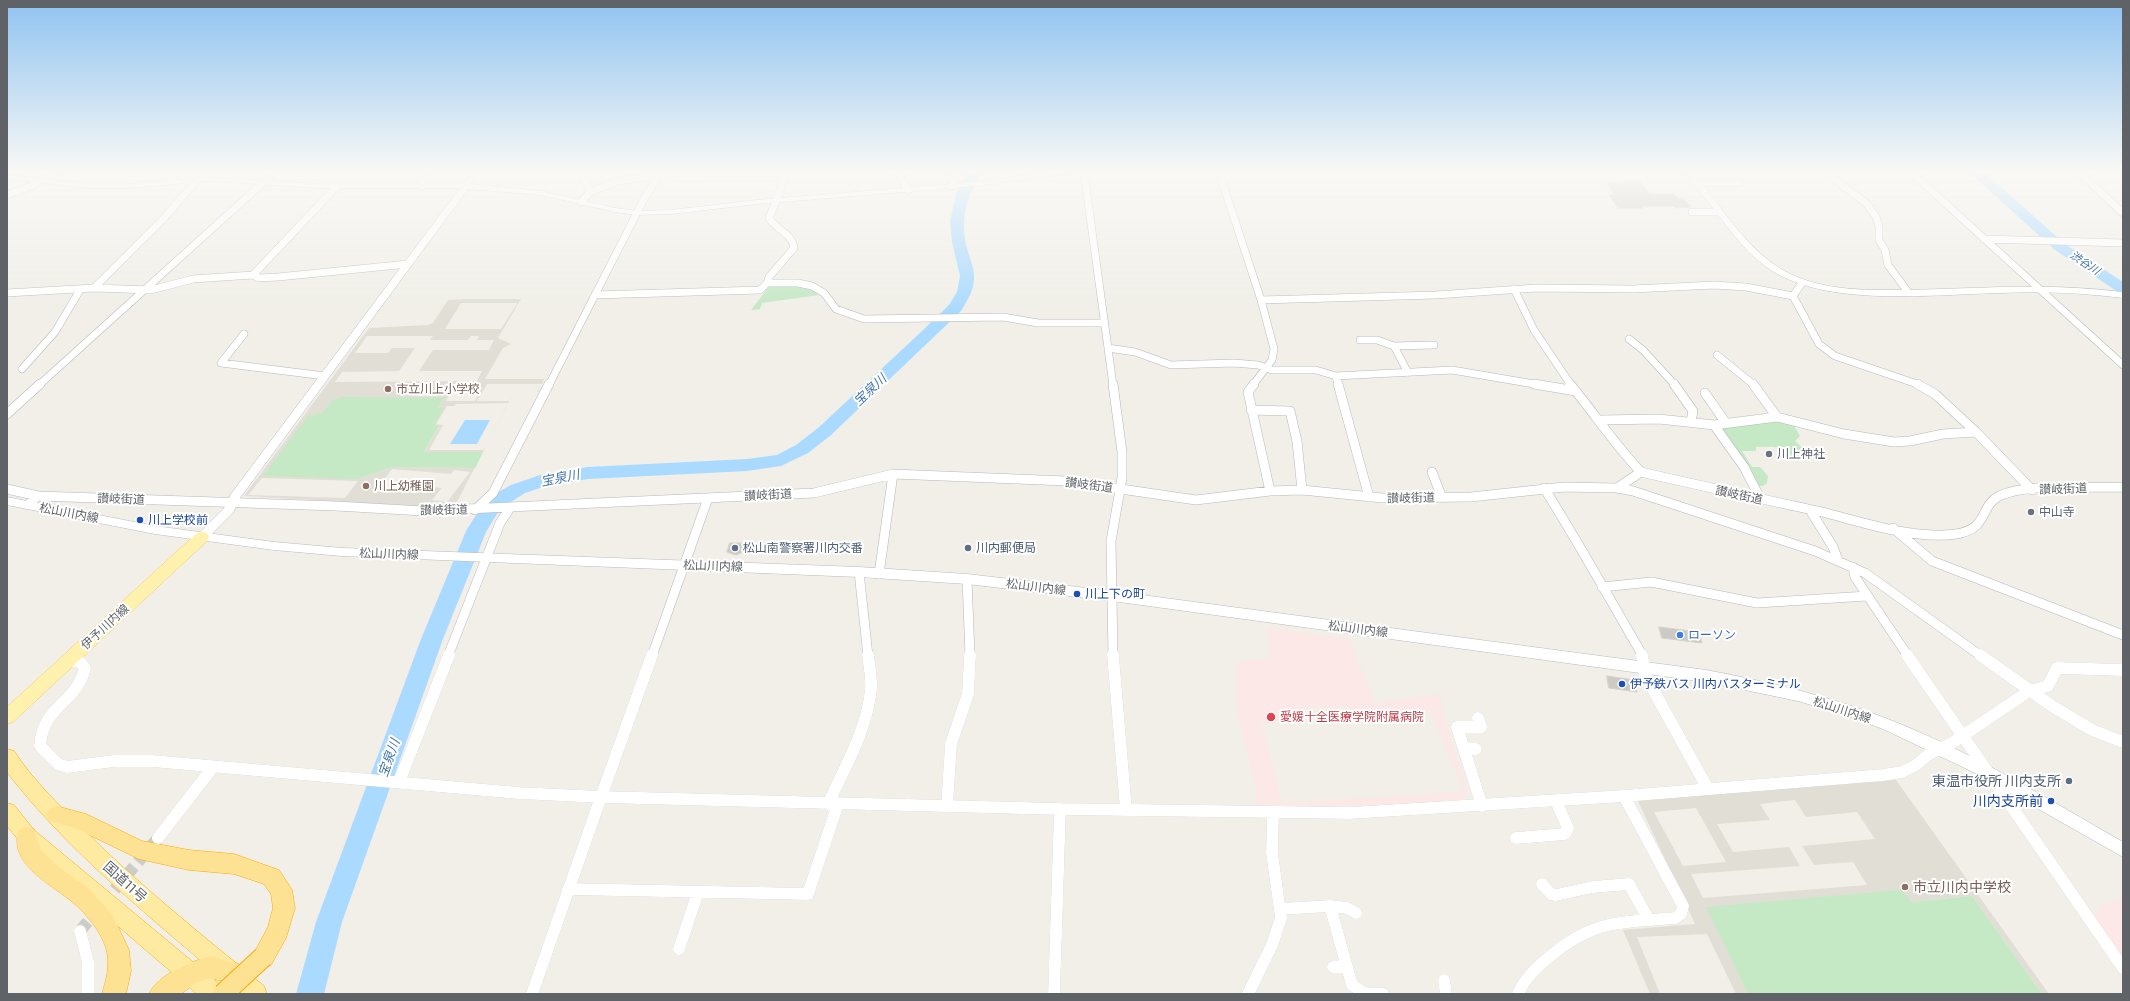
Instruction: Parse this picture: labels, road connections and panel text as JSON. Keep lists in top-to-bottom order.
{
  "streets": {
    "highway": ["国道11号"],
    "main road": ["松山川内線", "伊予川内線"],
    "street": ["讃岐街道"]
  },
  "crossings": [
    ["松山川内線", "伊予川内線"]
  ],
  "water": ["渋谷川", "宝泉川"],
  "places": [
    "市立川上小学校",
    "川上神社",
    "川上幼稚園",
    "中山寺",
    "川上学校前",
    "松山南警察署川内交番",
    "川内郵便局",
    "川上下の町",
    "ローソン",
    "伊予鉄バス 川内バスターミナル",
    "愛媛十全医療学院附属病院",
    "東温市役所 川内支所",
    "川内支所前",
    "市立川内中学校"
  ]
}
